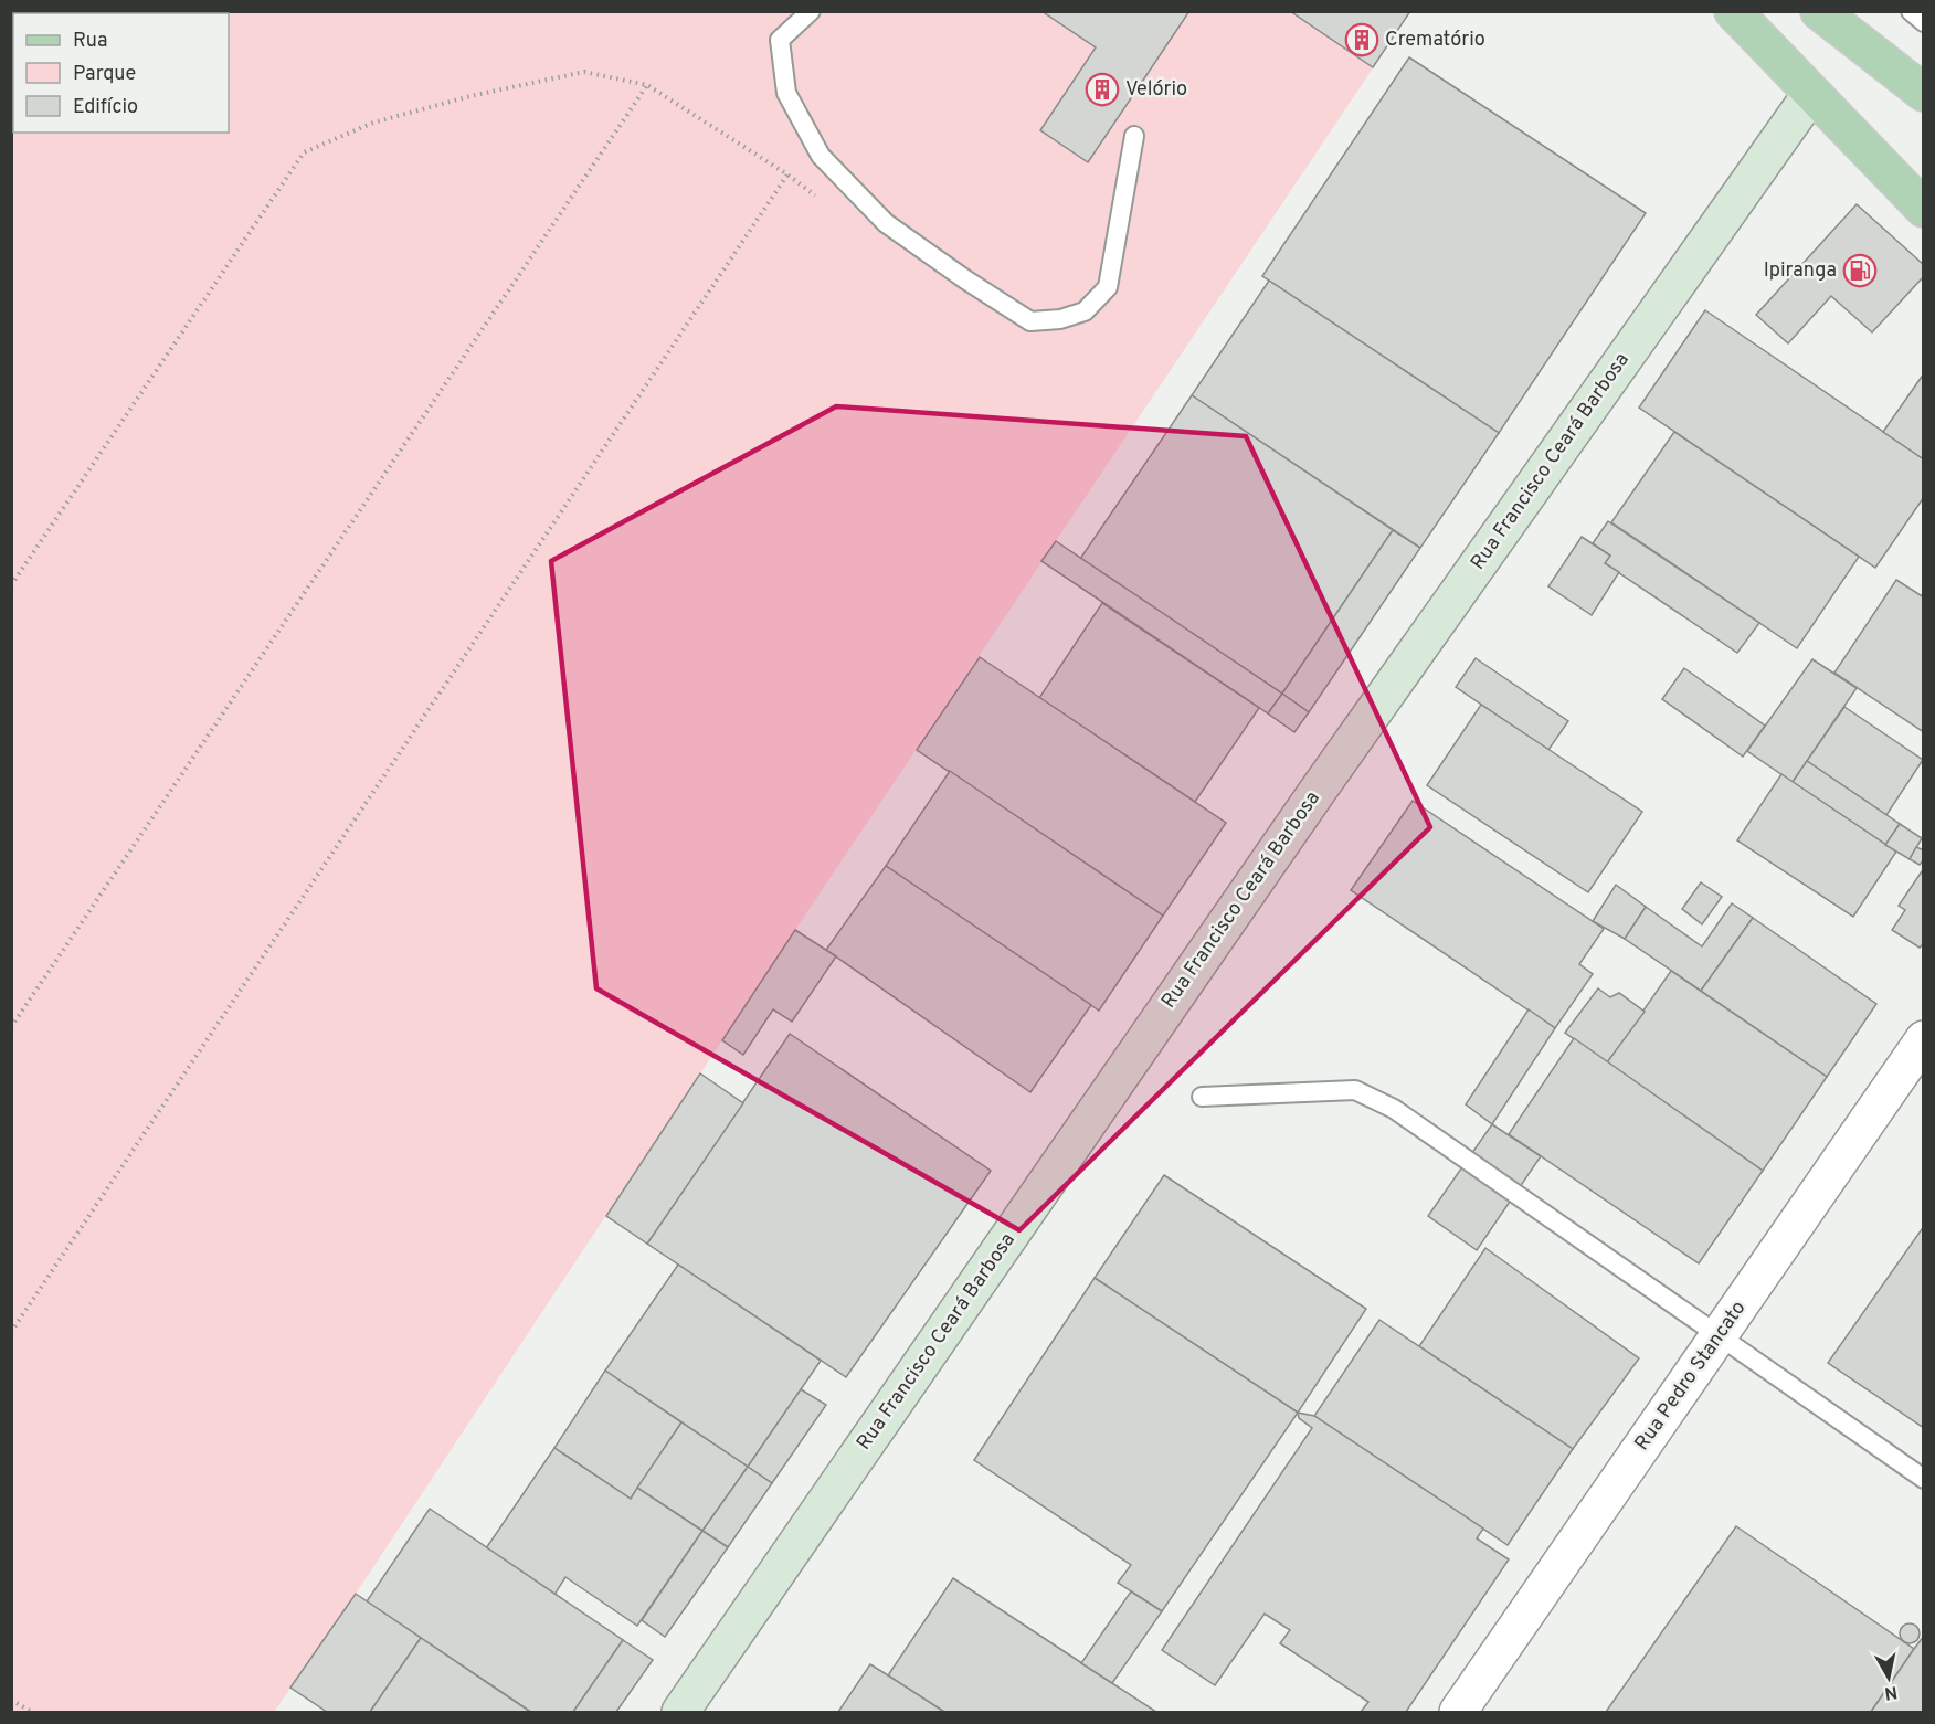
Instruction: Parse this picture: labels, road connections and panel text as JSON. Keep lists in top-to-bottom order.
{
  "streets": {
    "street": ["Rua Francisco Ceará Barbosa", "Rua Pedro Stancato"]
  },
  "places": {
    "building": ["Crematório", "Velório"],
    "fuel station": ["Ipiranga"]
  },
  "legend": ["Rua", "Parque", "Edifício"],
  "north": "bottom"
}
